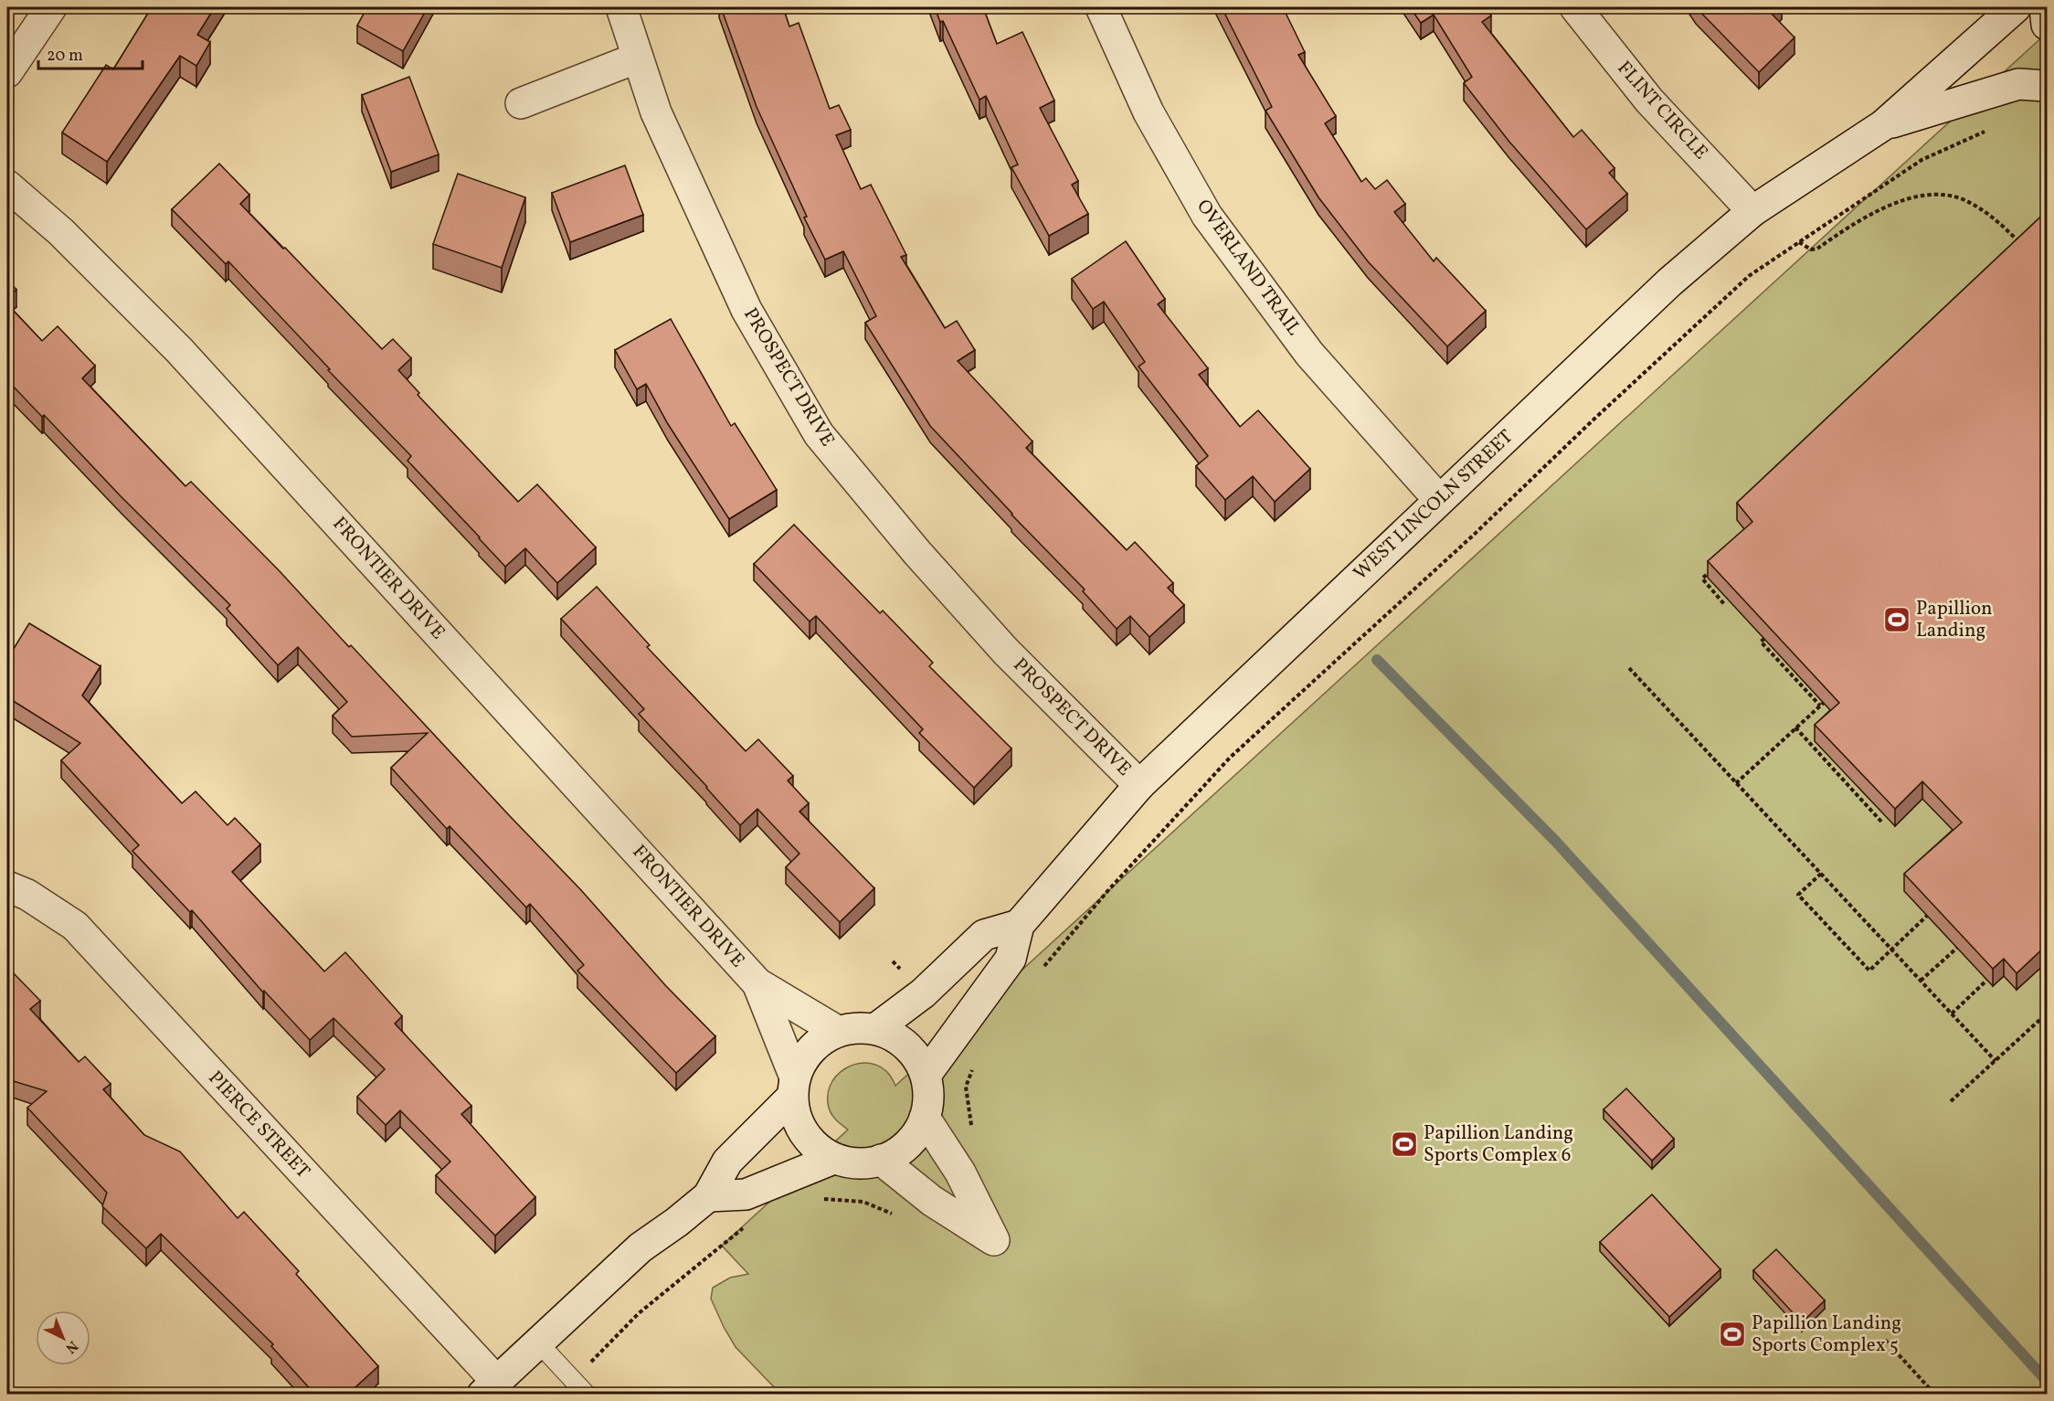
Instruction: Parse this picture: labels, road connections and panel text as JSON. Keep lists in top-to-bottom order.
{
  "streets": {
    "street": [
      "FLINT CIRCLE",
      "OVERLAND TRAIL",
      "PROSPECT DRIVE",
      "WEST LINCOLN STREET",
      "FRONTIER DRIVE",
      "PIERCE STREET"
    ]
  },
  "crossings": [
    ["FLINT CIRCLE", "WEST LINCOLN STREET"],
    ["OVERLAND TRAIL", "WEST LINCOLN STREET"],
    ["PROSPECT DRIVE", "WEST LINCOLN STREET"],
    ["WEST LINCOLN STREET", "FRONTIER DRIVE"]
  ],
  "places": {
    "sports": ["Papillion Landing", "Papillion Landing Sports Complex 6", "Papillion Landing Sports Complex 5"]
  },
  "scale_bar": "20 m",
  "north": "bottom right"
}
